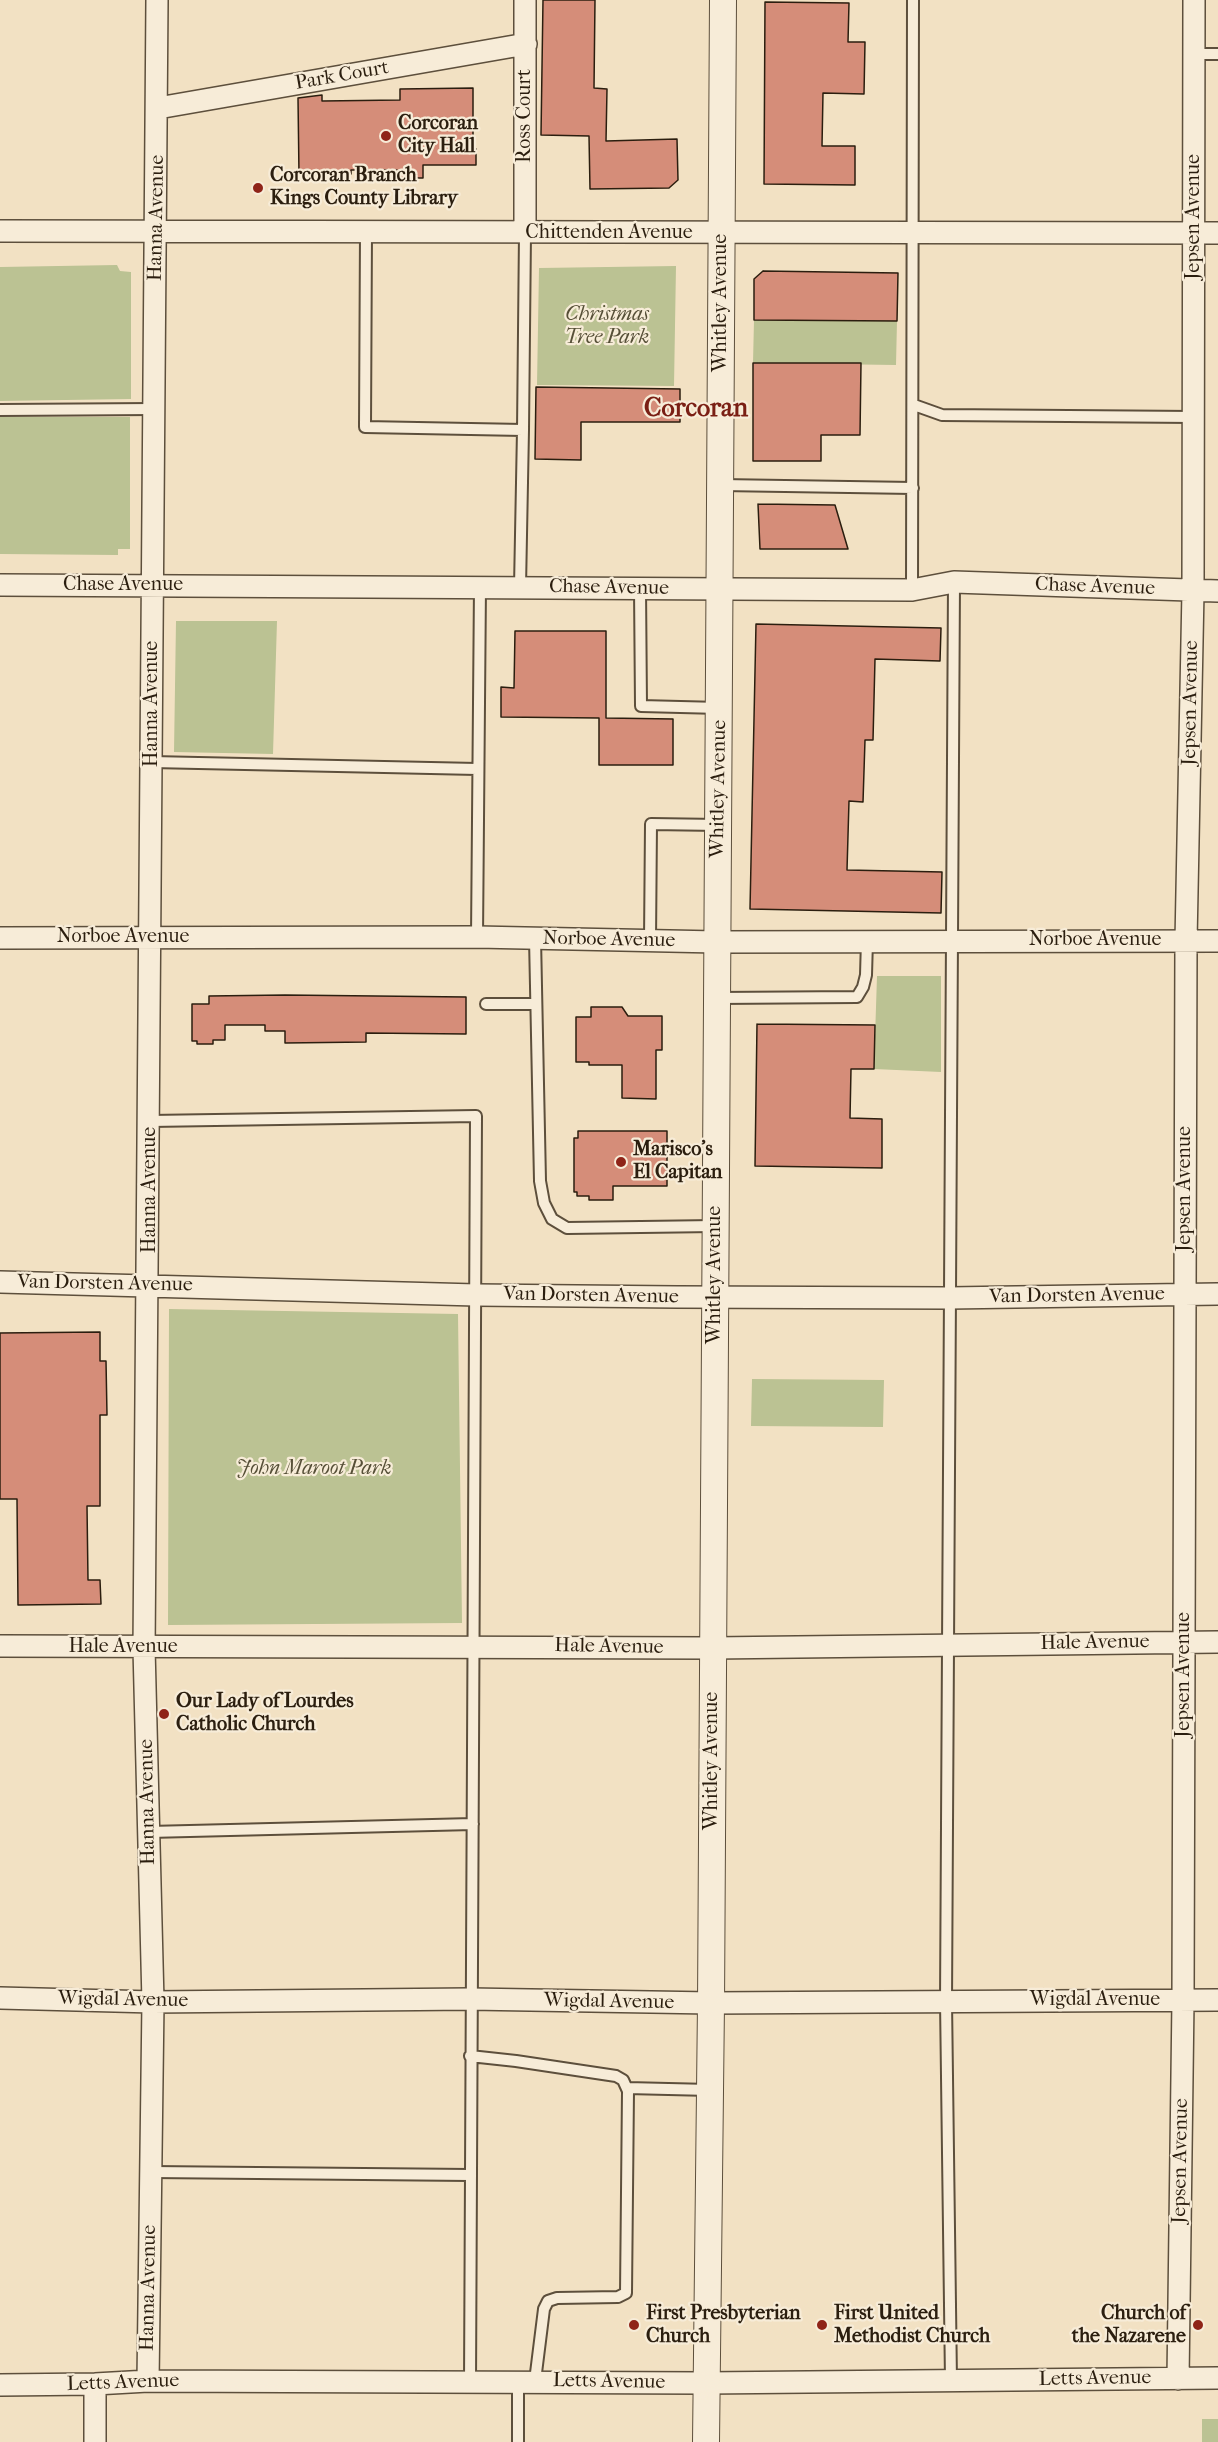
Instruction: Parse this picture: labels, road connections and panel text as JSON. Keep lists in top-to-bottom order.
{
  "streets": {
    "street": [
      "Park Court",
      "Ross Court",
      "Jepsen Avenue",
      "Hanna Avenue",
      "Chittenden Avenue",
      "Whitley Avenue",
      "Chase Avenue",
      "Norboe Avenue",
      "Van Dorsten Avenue",
      "Hale Avenue",
      "Wigdal Avenue",
      "Letts Avenue"
    ]
  },
  "crossings": [
    ["Park Court", "Ross Court"],
    ["Park Court", "Hanna Avenue"],
    ["Ross Court", "Chittenden Avenue"],
    ["Jepsen Avenue", "Chittenden Avenue"],
    ["Jepsen Avenue", "Chase Avenue"],
    ["Jepsen Avenue", "Norboe Avenue"],
    ["Jepsen Avenue", "Van Dorsten Avenue"],
    ["Jepsen Avenue", "Hale Avenue"],
    ["Jepsen Avenue", "Wigdal Avenue"],
    ["Jepsen Avenue", "Letts Avenue"],
    ["Hanna Avenue", "Chittenden Avenue"],
    ["Hanna Avenue", "Chase Avenue"],
    ["Hanna Avenue", "Norboe Avenue"],
    ["Hanna Avenue", "Van Dorsten Avenue"],
    ["Hanna Avenue", "Hale Avenue"],
    ["Hanna Avenue", "Wigdal Avenue"],
    ["Hanna Avenue", "Letts Avenue"],
    ["Chittenden Avenue", "Whitley Avenue"],
    ["Whitley Avenue", "Chase Avenue"],
    ["Whitley Avenue", "Norboe Avenue"],
    ["Whitley Avenue", "Van Dorsten Avenue"],
    ["Whitley Avenue", "Hale Avenue"],
    ["Whitley Avenue", "Wigdal Avenue"],
    ["Whitley Avenue", "Letts Avenue"]
  ],
  "districts": ["Corcoran"],
  "parks": ["Christmas Tree Park", "John Maroot Park"],
  "places": [
    "Corcoran City Hall",
    "Corcoran Branch Kings County Library",
    "Marisco's El Capitan",
    "Our Lady of Lourdes Catholic Church",
    "First Presbyterian Church",
    "First United Methodist Church",
    "Church of the Nazarene"
  ]
}
